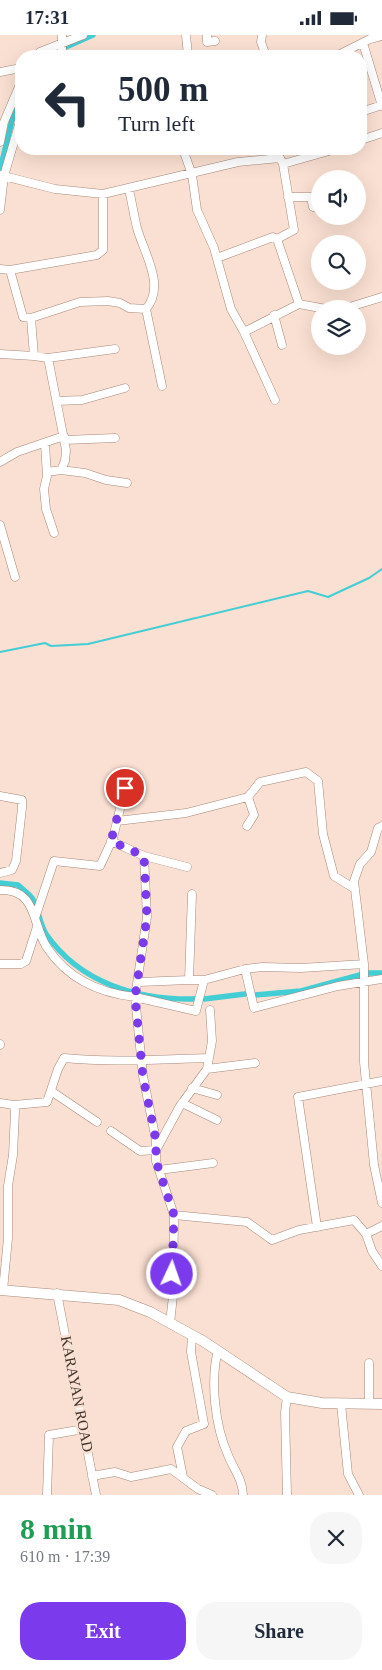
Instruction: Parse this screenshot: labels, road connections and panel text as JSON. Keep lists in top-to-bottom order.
{
  "streets": {
    "street": ["KARAYAN ROAD"]
  },
  "page": {
    "status": "17:31",
    "turn": ["500 m", "Turn left"],
    "heading": ["8 min", "610 m · 17:39"],
    "buttons": ["Exit", "Share"]
  }
}
